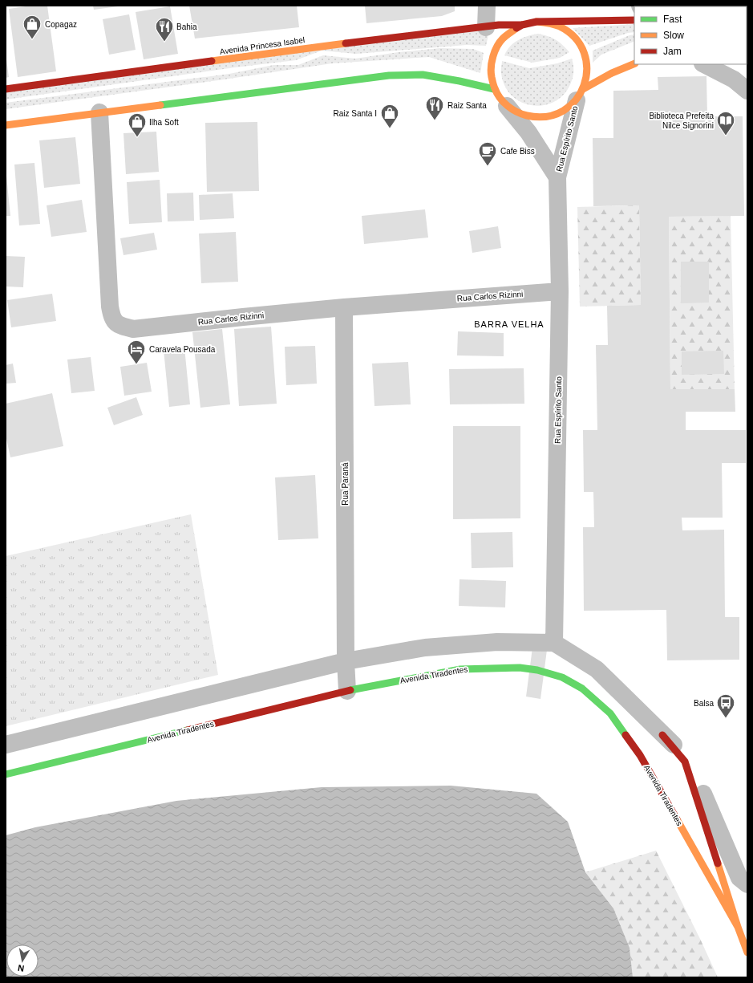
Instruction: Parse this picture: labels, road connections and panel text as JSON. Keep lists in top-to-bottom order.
{
  "streets": {
    "main road": ["Avenida Princesa Isabel", "Avenida Tiradentes"],
    "street": ["Rua Espírito Santo", "Rua Carlos Rizinni", "Rua Paraná"]
  },
  "crossings": [
    ["Avenida Princesa Isabel", "Rua Espírito Santo"],
    ["Rua Espírito Santo", "Rua Carlos Rizinni"],
    ["Rua Carlos Rizinni", "Rua Paraná"],
    ["Rua Paraná", "Avenida Tiradentes"]
  ],
  "districts": ["BARRA VELHA"],
  "places": {
    "shop": ["Copagaz", "Raiz Santa I", "Ilha Soft"],
    "restaurant": ["Bahia", "Raiz Santa"],
    "library": ["Biblioteca Prefeita Nilce Signorini"],
    "cafe": ["Cafe Biss"],
    "hotel": ["Caravela Pousada"],
    "bus stop": ["Balsa"]
  },
  "legend": ["Fast", "Slow", "Jam"],
  "north": "bottom"
}
